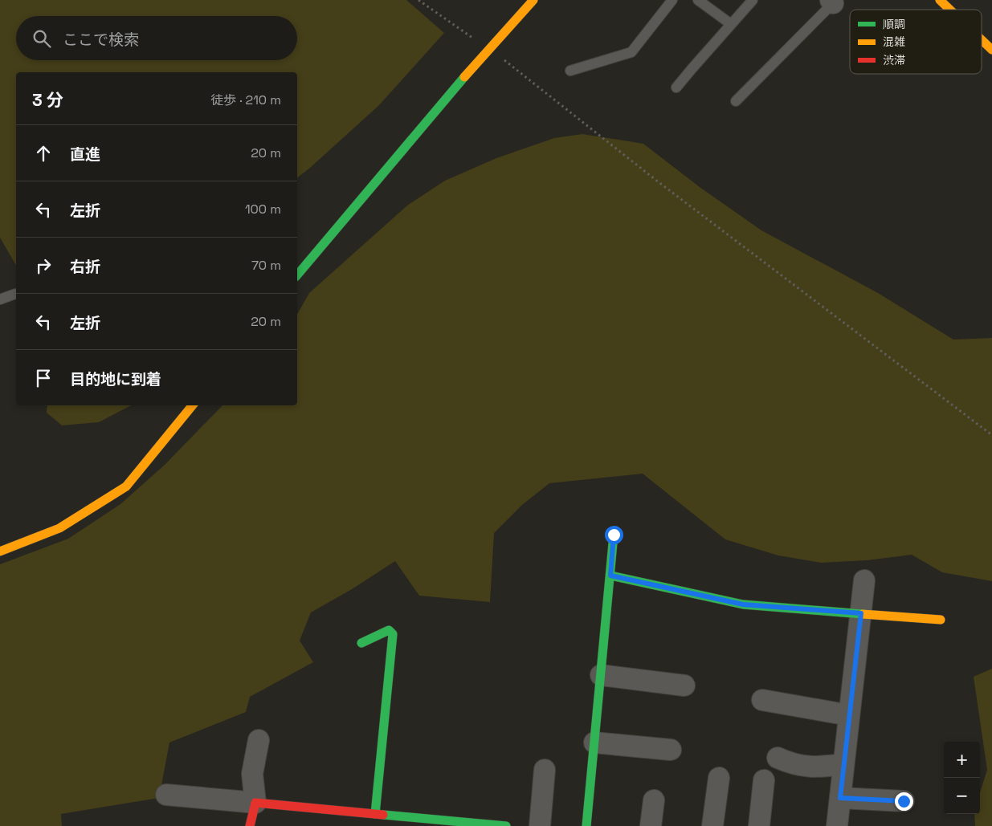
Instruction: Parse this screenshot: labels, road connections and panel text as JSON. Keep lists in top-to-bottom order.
{
  "legend": ["順調", "混雑", "渋滞"],
  "page": {
    "search": "ここで検索",
    "heading": ["3 分", "徒歩 · 210 m"],
    "list": [
      ["直進", "20 m"],
      ["左折", "100 m"],
      ["右折", "70 m"],
      ["左折", "20 m"],
      "目的地に到着"
    ],
    "map_buttons": ["+", "−"]
  }
}
